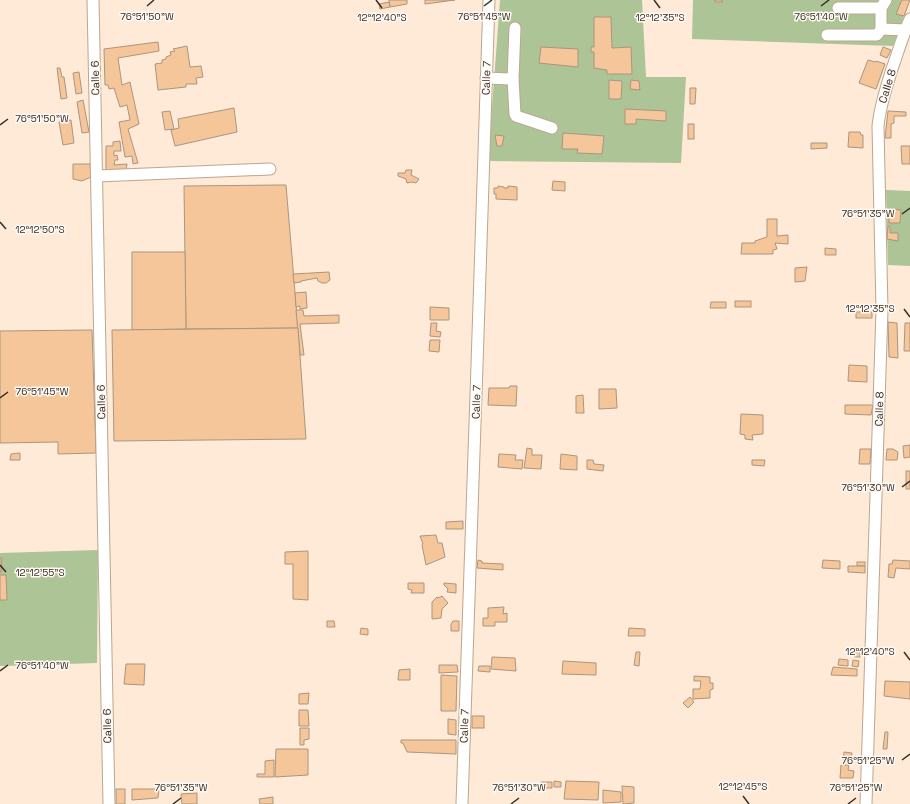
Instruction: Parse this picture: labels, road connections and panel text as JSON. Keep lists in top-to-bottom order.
{
  "streets": {
    "street": ["Calle 6", "Calle 7", "Calle 8"]
  },
  "coordinates": [
    "76°51'50\"W",
    "76°51'45\"W",
    "76°51'40\"W",
    "12°12'40\"S",
    "12°12'35\"S",
    "76°51'35\"W",
    "12°12'50\"S",
    "76°51'30\"W",
    "12°12'55\"S",
    "76°51'25\"W",
    "12°12'45\"S"
  ]
}
